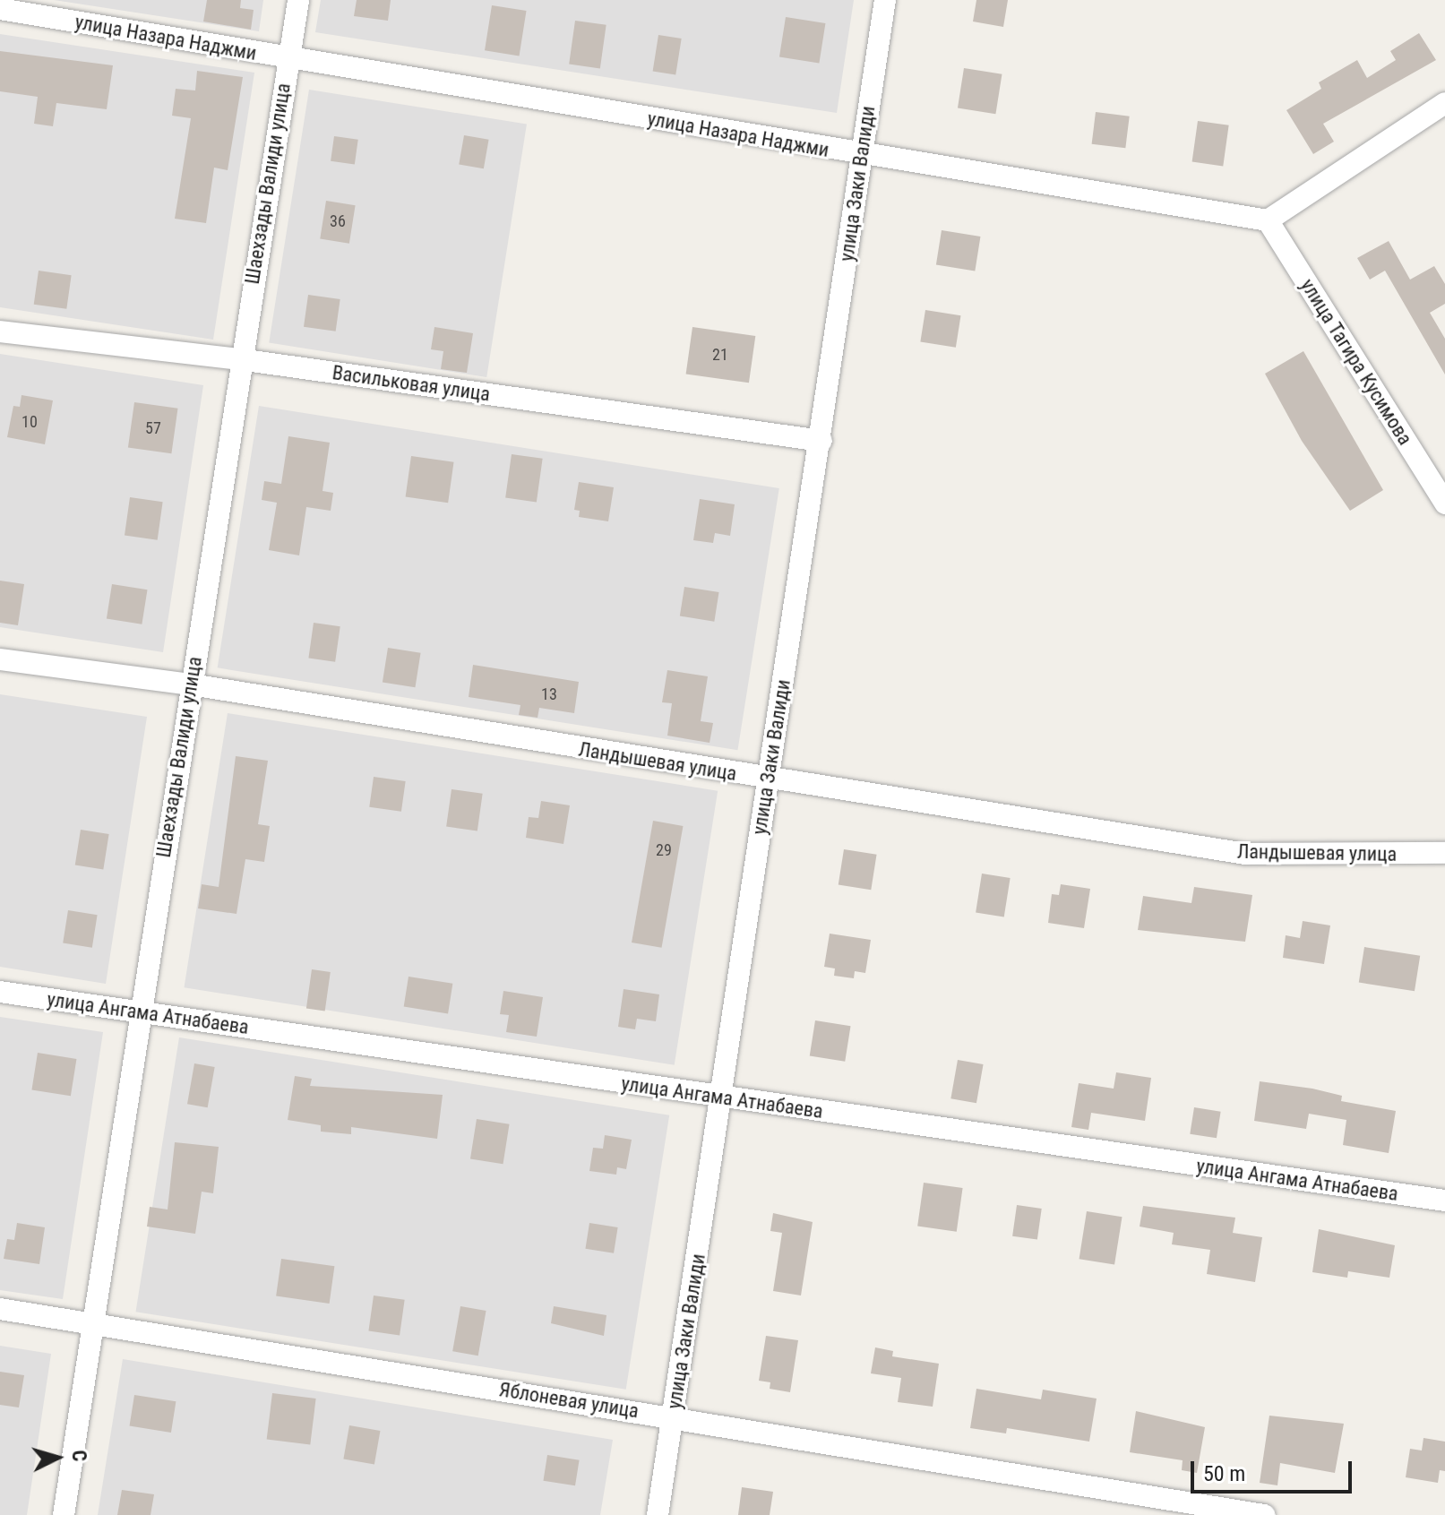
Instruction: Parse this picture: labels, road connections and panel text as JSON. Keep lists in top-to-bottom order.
{
  "streets": {
    "street": [
      "улица Назара Наджми",
      "Шаехзады Валиди улица",
      "улица Заки Валиди",
      "улица Тагира Кусимова",
      "Васильковая улица",
      "Ландышевая улица",
      "улица Ангама Атнабаева",
      "Яблоневая улица"
    ]
  },
  "crossings": [
    ["улица Назара Наджми", "Шаехзады Валиди улица"],
    ["улица Назара Наджми", "улица Заки Валиди"],
    ["улица Назара Наджми", "улица Тагира Кусимова"],
    ["Шаехзады Валиди улица", "Васильковая улица"],
    ["Шаехзады Валиди улица", "Ландышевая улица"],
    ["Шаехзады Валиди улица", "улица Ангама Атнабаева"],
    ["Шаехзады Валиди улица", "Яблоневая улица"],
    ["улица Заки Валиди", "Васильковая улица"],
    ["улица Заки Валиди", "Ландышевая улица"],
    ["улица Заки Валиди", "улица Ангама Атнабаева"],
    ["улица Заки Валиди", "Яблоневая улица"]
  ],
  "house_numbers": [
    "36",
    "21",
    "10",
    "57",
    "13",
    "29"
  ],
  "scale_bar": "50 m",
  "north": "right"
}
